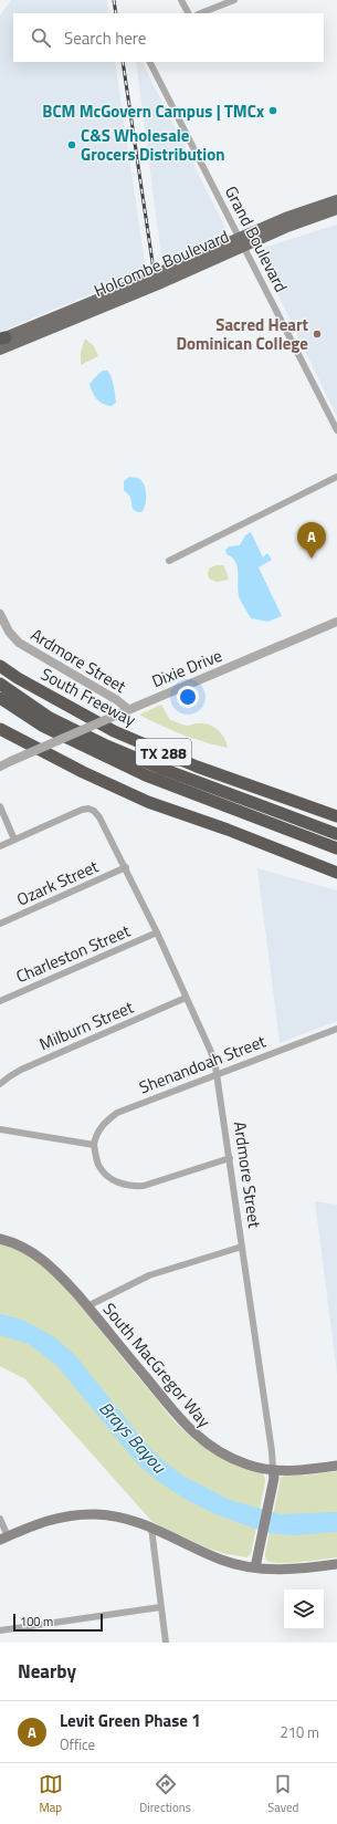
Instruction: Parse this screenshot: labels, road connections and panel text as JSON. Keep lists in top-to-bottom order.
{
  "streets": {
    "highway": ["South Freeway", "TX 288"],
    "main road": ["Holcombe Boulevard", "Ardmore Street", "South MacGregor Way"],
    "street": [
      "Grand Boulevard",
      "Dixie Drive",
      "Ozark Street",
      "Charleston Street",
      "Milburn Street",
      "Shenandoah Street"
    ]
  },
  "crossings": [
    ["Grand Boulevard", "Holcombe Boulevard"],
    ["Ardmore Street", "Dixie Drive"],
    ["Ardmore Street", "Ozark Street"],
    ["Ardmore Street", "Charleston Street"],
    ["Ardmore Street", "Milburn Street"],
    ["Ardmore Street", "Shenandoah Street"],
    ["Ardmore Street", "South MacGregor Way"]
  ],
  "water": ["Brays Bayou"],
  "places": ["BCM McGovern Campus | TMCx", "C&S Wholesale Grocers Distribution", "Sacred Heart Dominican College"],
  "scale_bar": "100 m",
  "page": {
    "search": "Search here",
    "pins": "A",
    "scale": "100 m",
    "heading": "Nearby",
    "list": [
      {
        "mark": "A",
        "name": "Levit Green Phase 1",
        "note": "Office",
        "value": "210 m"
      }
    ],
    "nav": ["Map", "Directions", "Saved"]
  }
}
